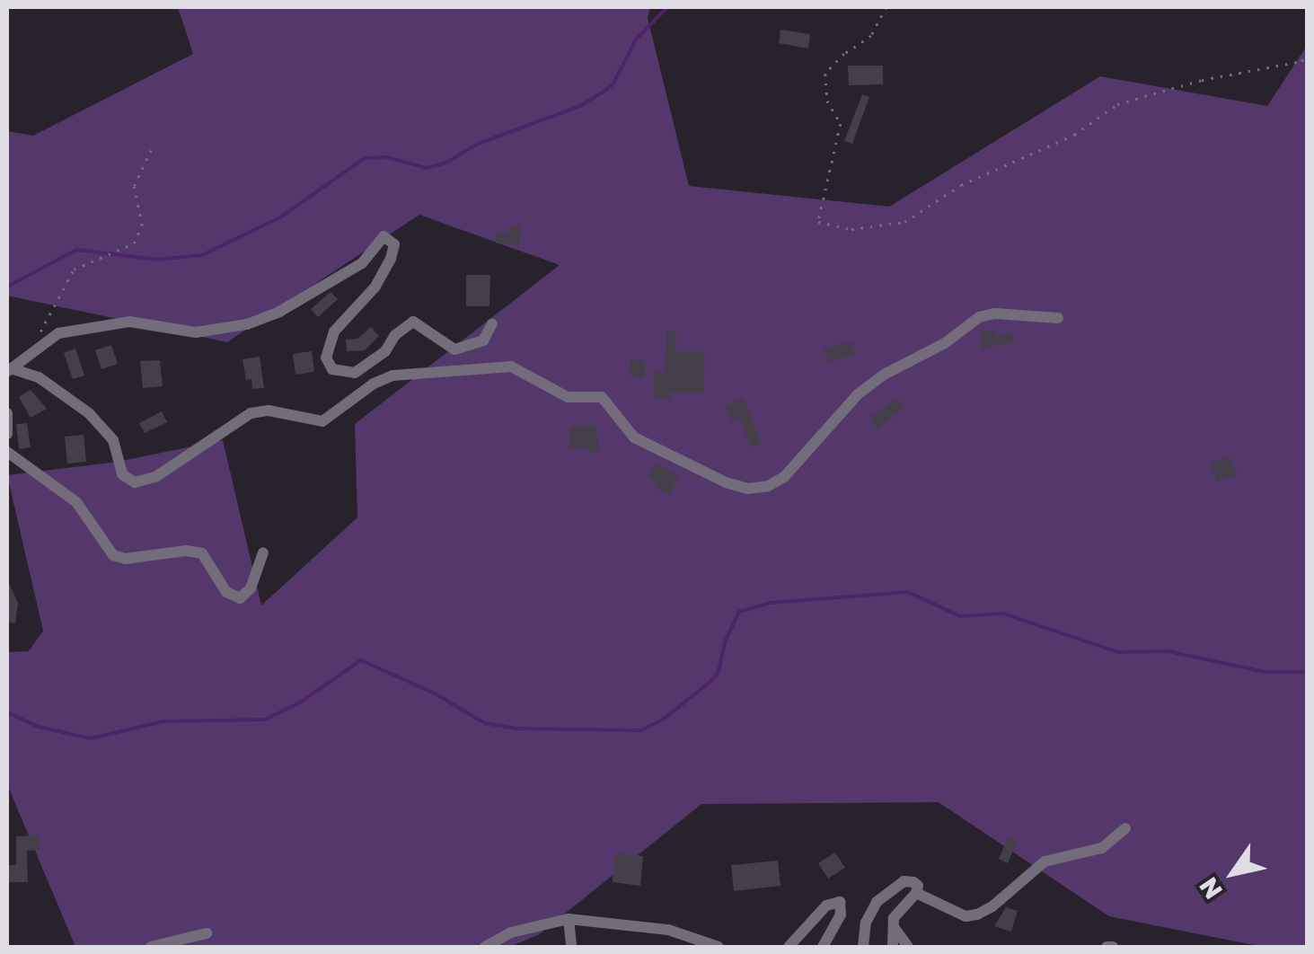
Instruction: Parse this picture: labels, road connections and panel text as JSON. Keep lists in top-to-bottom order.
{
  "north": "bottom left"
}
